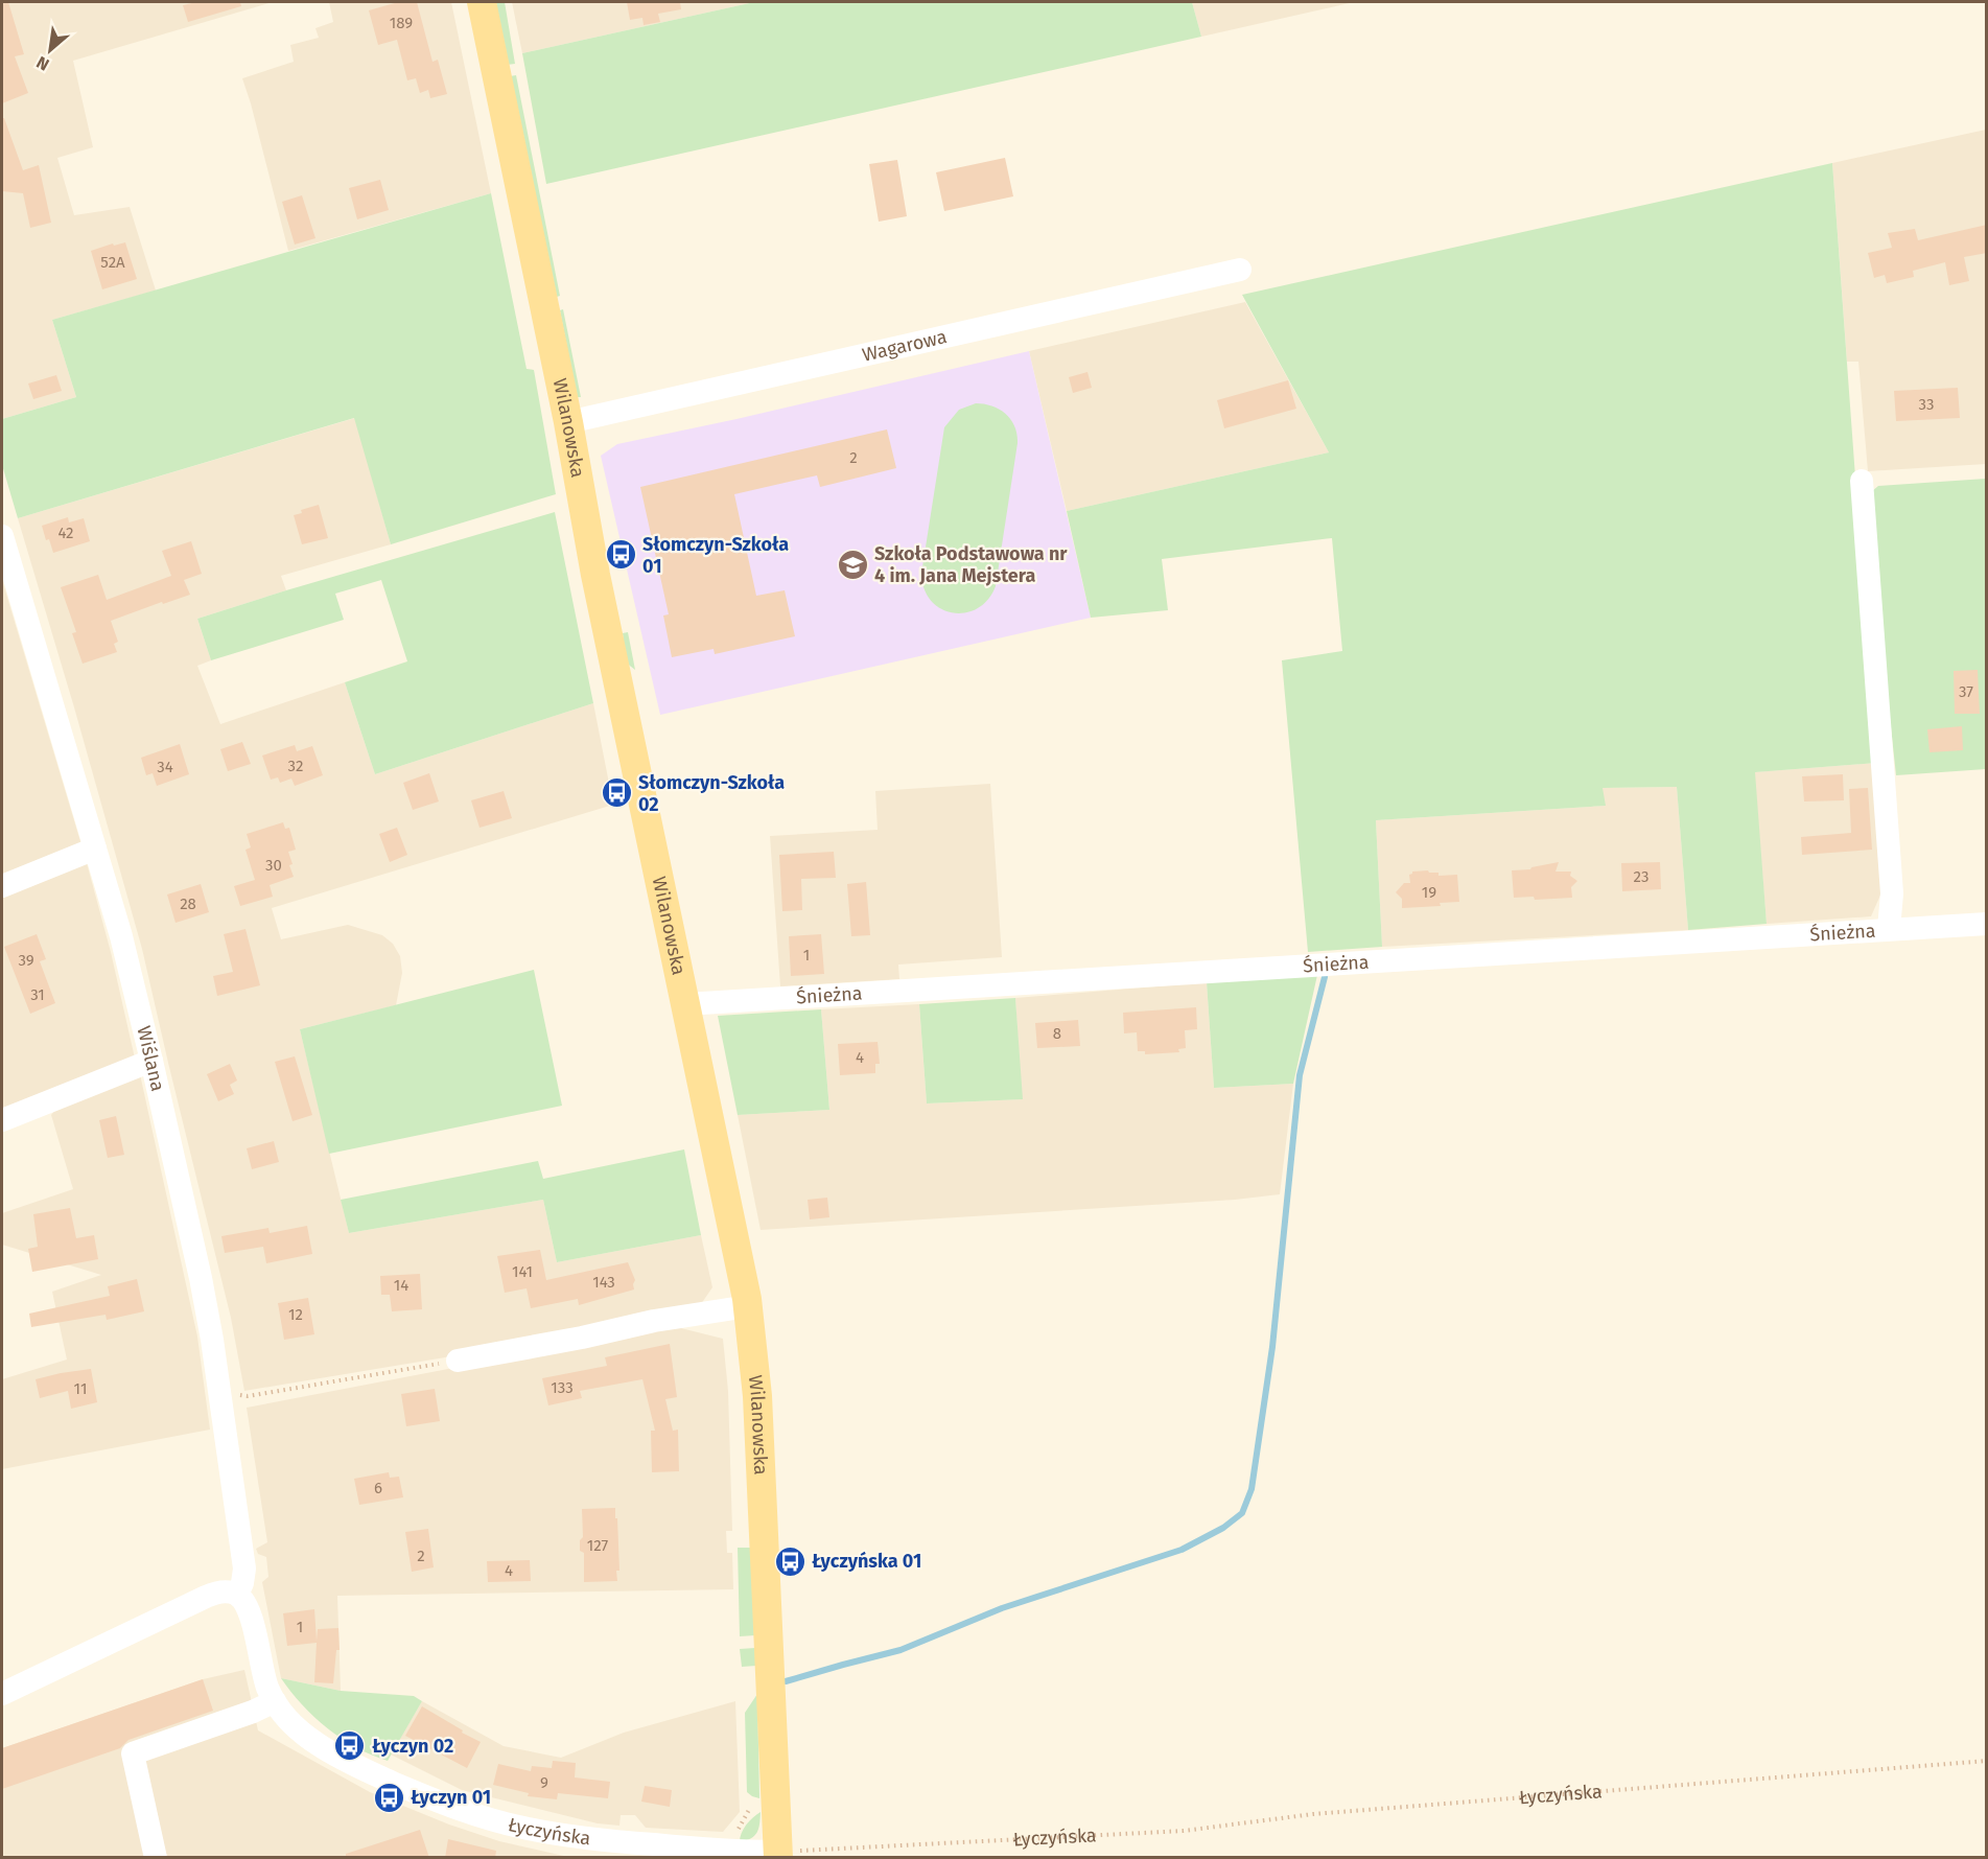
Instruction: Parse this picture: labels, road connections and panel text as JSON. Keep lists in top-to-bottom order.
{
  "streets": {
    "main road": ["Wilanowska"],
    "street": [
      "Wagarowa",
      "Śnieżna",
      "Wiślana",
      "Łyczyńska"
    ]
  },
  "crossings": [
    ["Wagarowa", "Wilanowska"],
    ["Wilanowska", "Śnieżna"],
    ["Wilanowska", "Łyczyńska"],
    ["Wiślana", "Łyczyńska"]
  ],
  "places": {
    "bus stop": [
      "Słomczyn-Szkoła 01",
      "Słomczyn-Szkoła 02",
      "Łyczyńska 01",
      "Łyczyn 02",
      "Łyczyn 01"
    ],
    "school or university": ["Szkoła Podstawowa nr 4 im. Jana Mejstera"]
  },
  "house_numbers": [
    "189",
    "52A",
    "33",
    "2",
    "42",
    "37",
    "32",
    "34",
    "30",
    "23",
    "19",
    "28",
    "1",
    "39",
    "31",
    "8",
    "4",
    "141",
    "143",
    "14",
    "12",
    "133",
    "11",
    "6",
    "127",
    "2",
    "4",
    "1",
    "9"
  ],
  "north": "bottom left"
}
